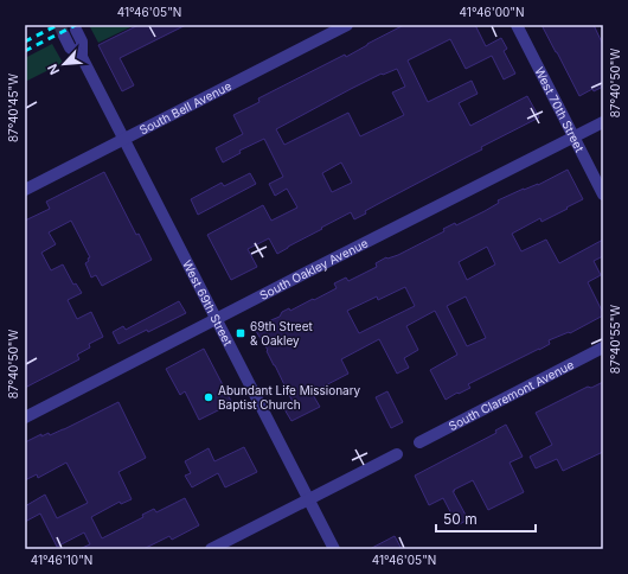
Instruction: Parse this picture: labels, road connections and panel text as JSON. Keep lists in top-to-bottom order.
{
  "streets": {
    "street": [
      "South Bell Avenue",
      "West 70th Street",
      "South Oakley Avenue",
      "West 69th Street",
      "South Claremont Avenue"
    ]
  },
  "crossings": [
    ["South Bell Avenue", "West 69th Street"],
    ["West 70th Street", "South Oakley Avenue"],
    ["South Oakley Avenue", "West 69th Street"]
  ],
  "places": {
    "transit": ["69th Street & Oakley"],
    "other": ["Abundant Life Missionary Baptist Church"]
  },
  "scale_bar": "50 m",
  "north": "bottom left",
  "coordinates": [
    "41°46'05\"N",
    "41°46'00\"N",
    "87°40'50\"W",
    "87°40'45\"W",
    "87°40'55\"W",
    "41°46'10\"N"
  ]
}
